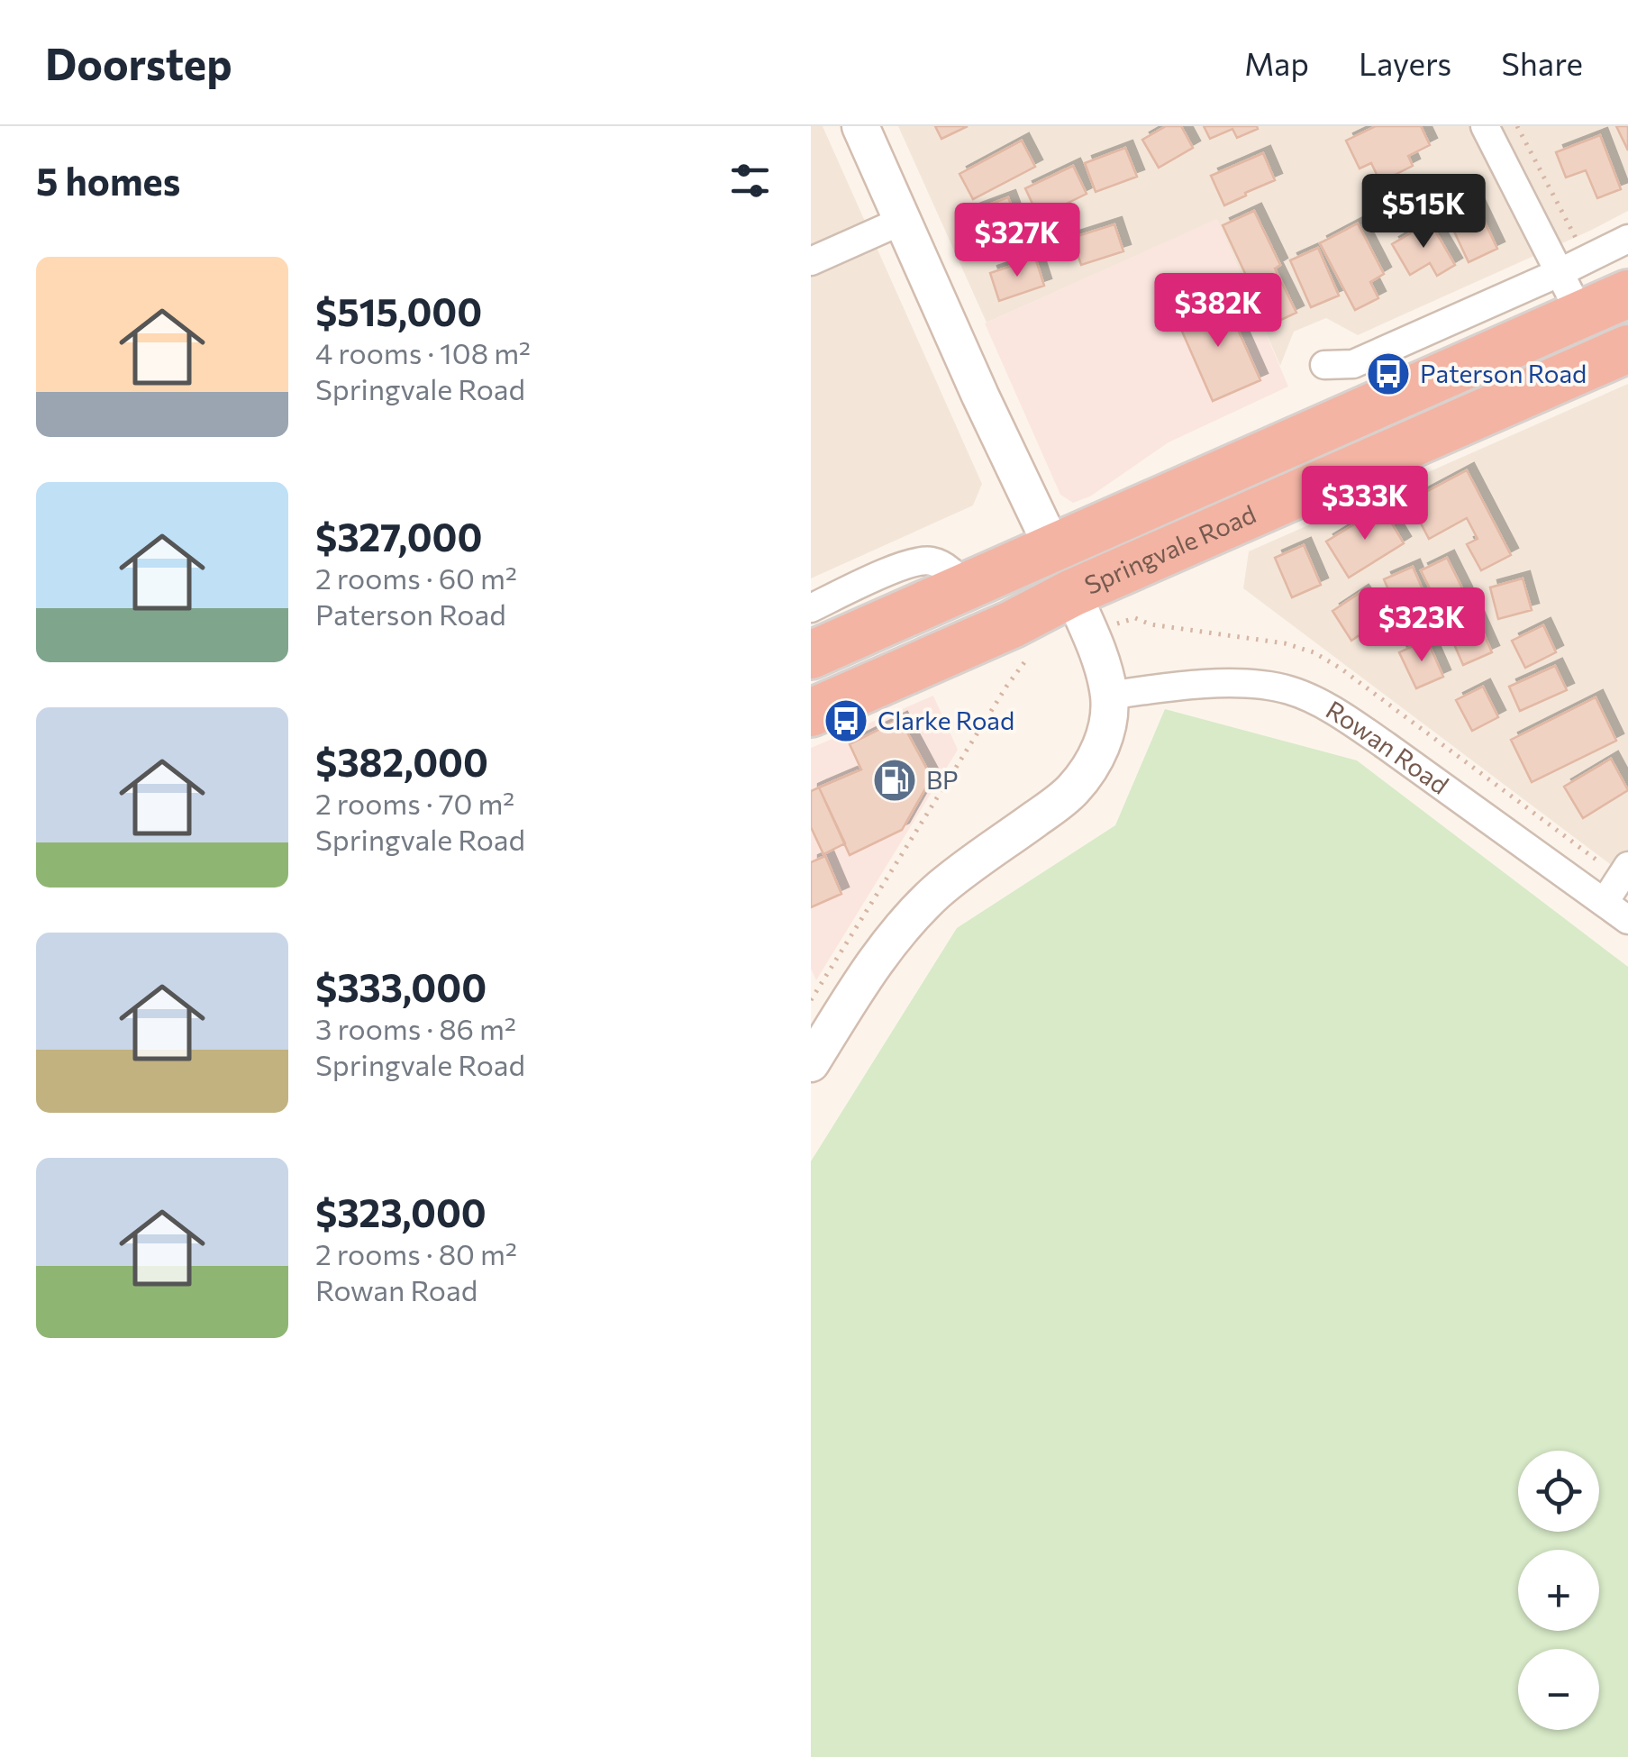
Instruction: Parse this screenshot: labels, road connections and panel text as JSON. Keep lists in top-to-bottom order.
{
  "streets": {
    "highway": ["Springvale Road"],
    "street": ["Rowan Road"]
  },
  "places": {
    "bus stop": ["Paterson Road", "Clarke Road"],
    "fuel station": ["BP"]
  },
  "page": {
    "header": "Doorstep",
    "nav": ["Map", "Layers", "Share"],
    "heading": "5 homes",
    "price": [
      "$515K",
      "$327K",
      "$382K",
      "$333K",
      "$323K"
    ],
    "list": [
      {
        "name": "$515,000",
        "note": "4 rooms · 108 m² · Springvale Road"
      },
      {
        "name": "$327,000",
        "note": "2 rooms · 60 m² · Paterson Road"
      },
      {
        "name": "$382,000",
        "note": "2 rooms · 70 m² · Springvale Road"
      },
      {
        "name": "$333,000",
        "note": "3 rooms · 86 m² · Springvale Road"
      },
      {
        "name": "$323,000",
        "note": "2 rooms · 80 m² · Rowan Road"
      }
    ],
    "map_buttons": ["+", "−"]
  }
}
